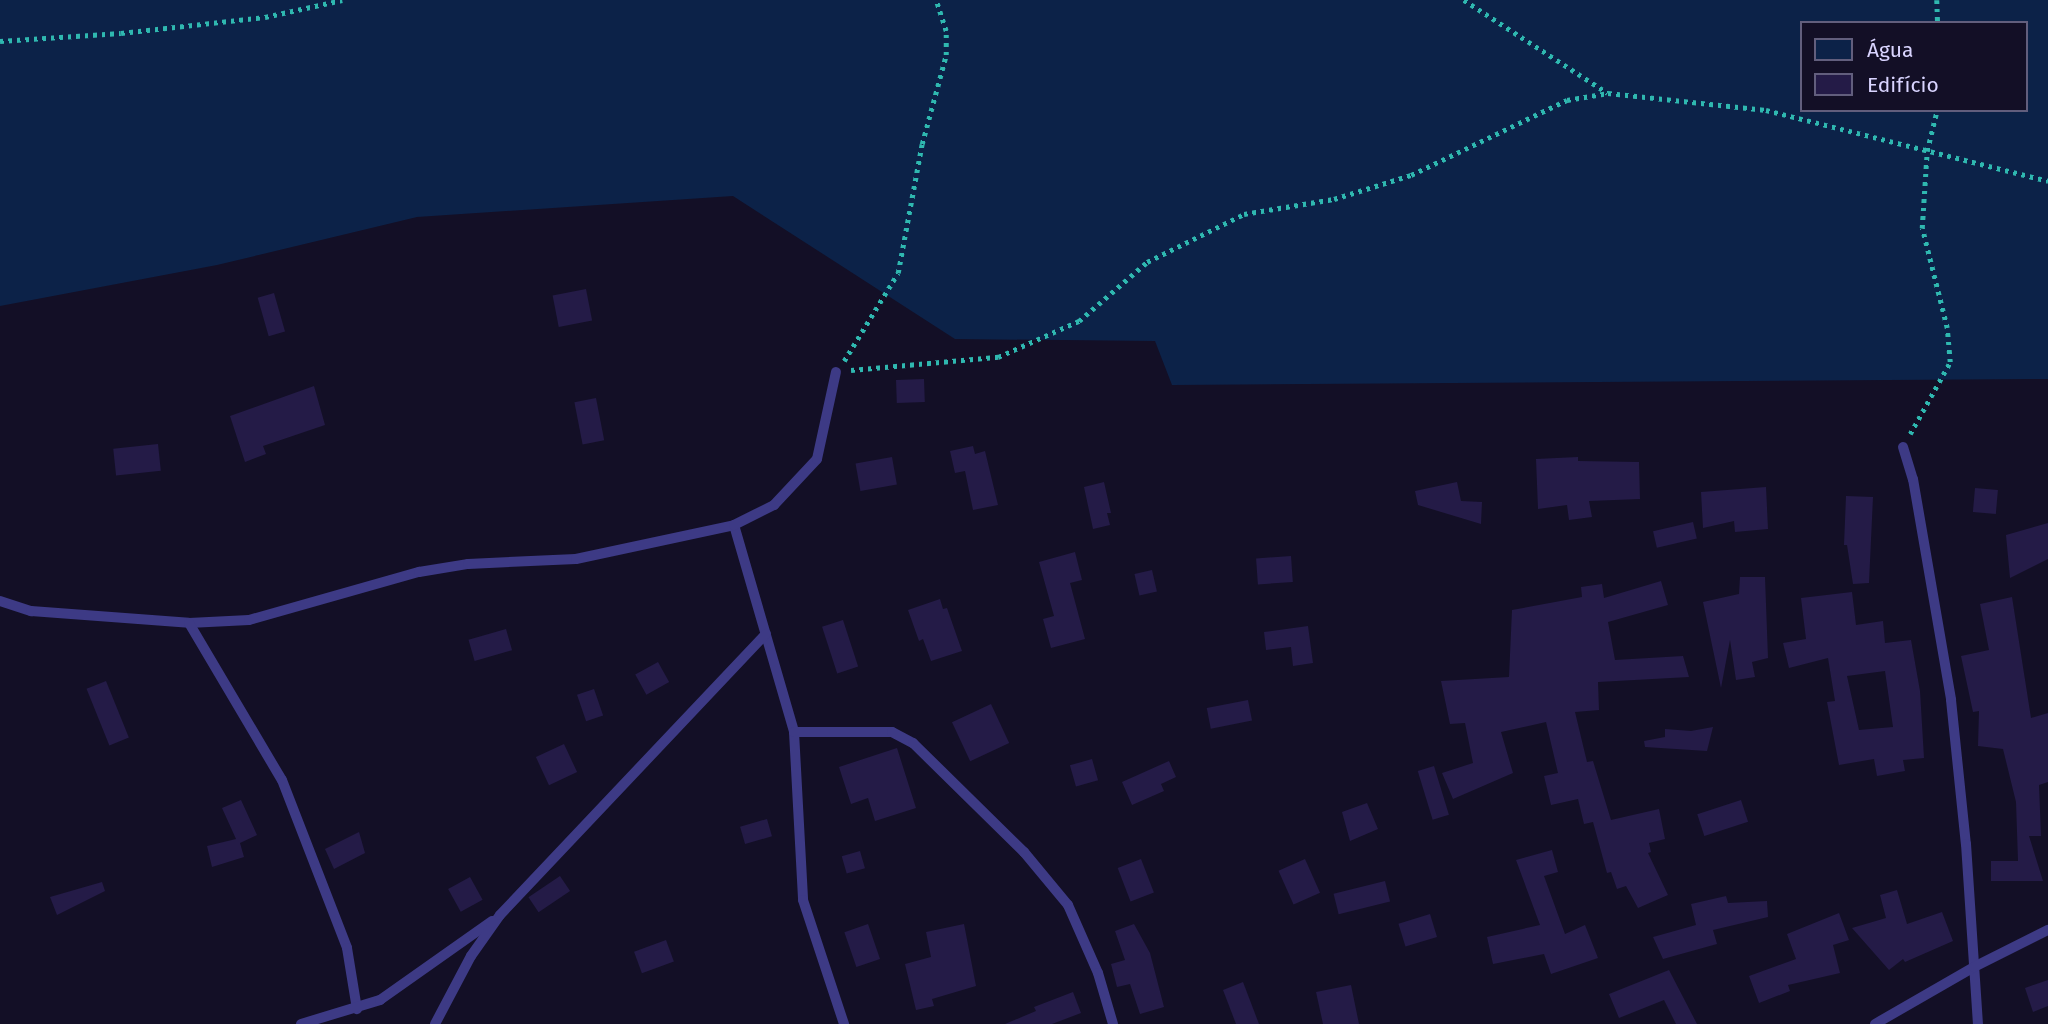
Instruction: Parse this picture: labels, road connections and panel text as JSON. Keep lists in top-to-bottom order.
{
  "legend": ["Água", "Edifício"]
}
